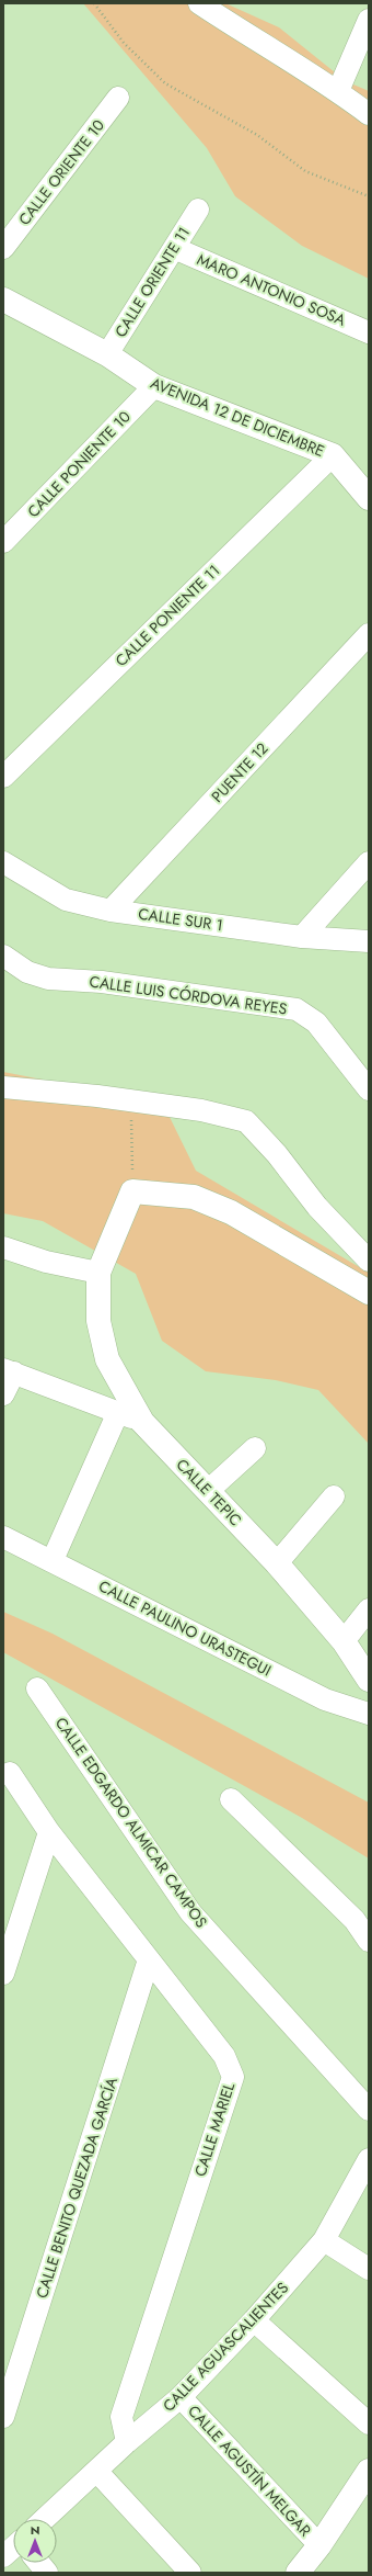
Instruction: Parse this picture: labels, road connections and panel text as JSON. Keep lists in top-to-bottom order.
{
  "streets": {
    "street": [
      "CALLE ORIENTE 10",
      "CALLE ORIENTE 11",
      "MARO ANTONIO SOSA",
      "AVENIDA 12 DE DICIEMBRE",
      "CALLE PONIENTE 10",
      "CALLE PONIENTE 11",
      "PUENTE 12",
      "CALLE SUR 1",
      "CALLE LUIS CÓRDOVA REYES",
      "CALLE TEPIC",
      "CALLE PAULINO URASTEGUI",
      "CALLE EDGARDO ALMICAR CAMPOS",
      "CALLE MARIEL",
      "CALLE BENITO QUEZADA GARCÍA",
      "CALLE AGUASCALIENTES",
      "CALLE AGUSTÍN MELGAR"
    ]
  },
  "crossings": [
    ["CALLE ORIENTE 11", "MARO ANTONIO SOSA"],
    ["CALLE ORIENTE 11", "AVENIDA 12 DE DICIEMBRE"],
    ["AVENIDA 12 DE DICIEMBRE", "CALLE PONIENTE 10"],
    ["AVENIDA 12 DE DICIEMBRE", "CALLE PONIENTE 11"],
    ["PUENTE 12", "CALLE SUR 1"],
    ["CALLE MARIEL", "CALLE BENITO QUEZADA GARCÍA"],
    ["CALLE MARIEL", "CALLE AGUASCALIENTES"],
    ["CALLE AGUASCALIENTES", "CALLE AGUSTÍN MELGAR"]
  ],
  "north": "top"
}
